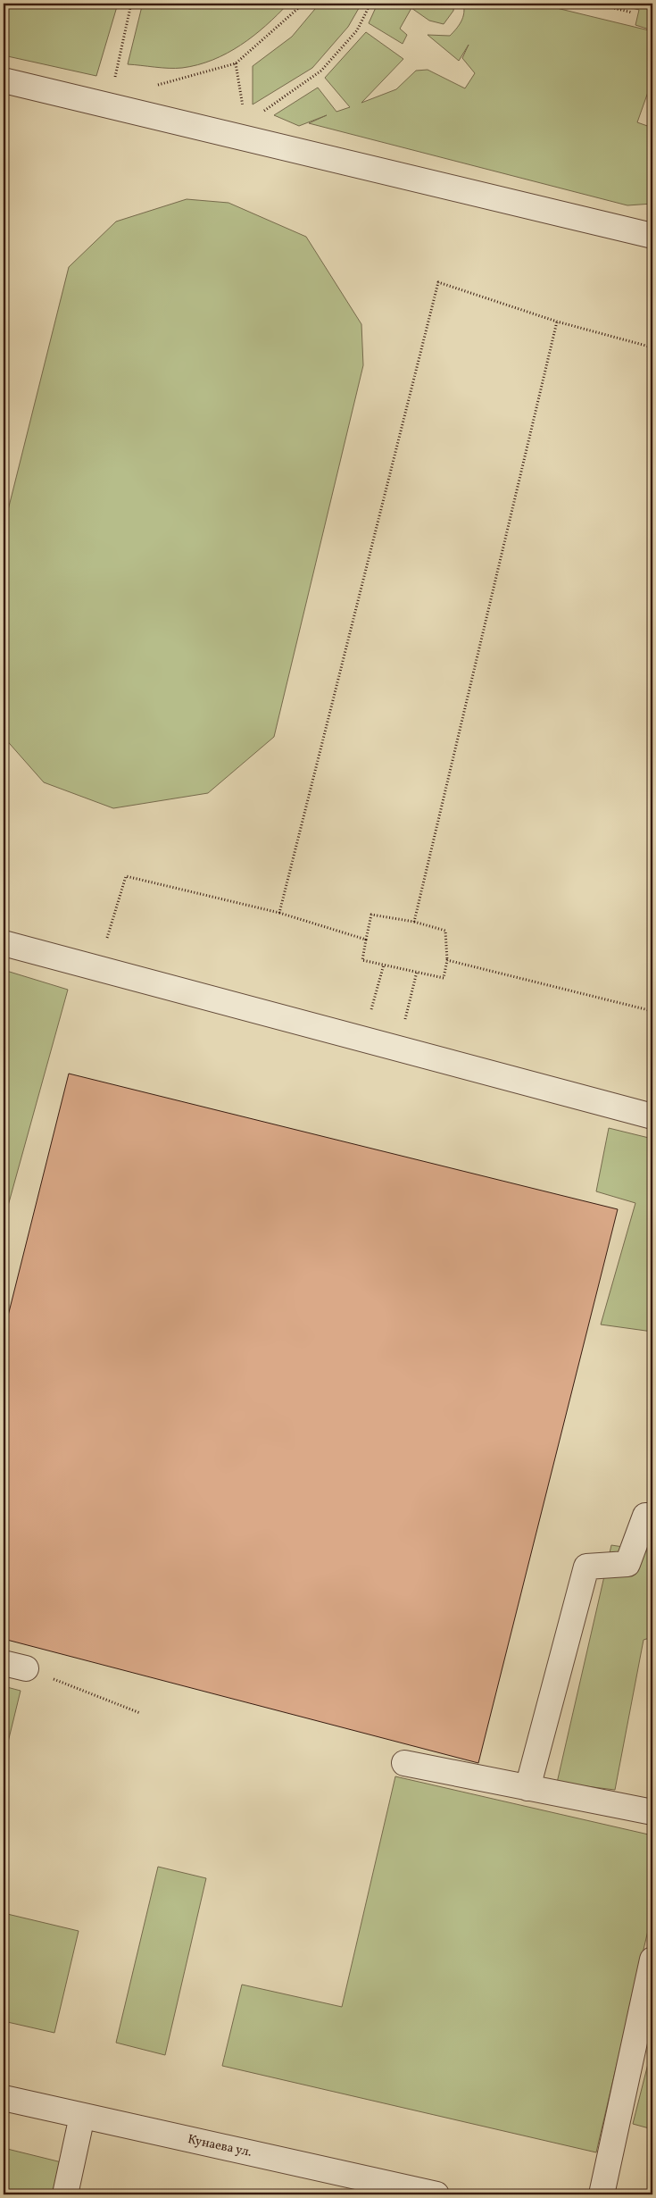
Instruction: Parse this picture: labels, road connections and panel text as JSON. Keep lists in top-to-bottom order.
{
  "streets": {
    "street": ["Кунаева ул."]
  }
}
